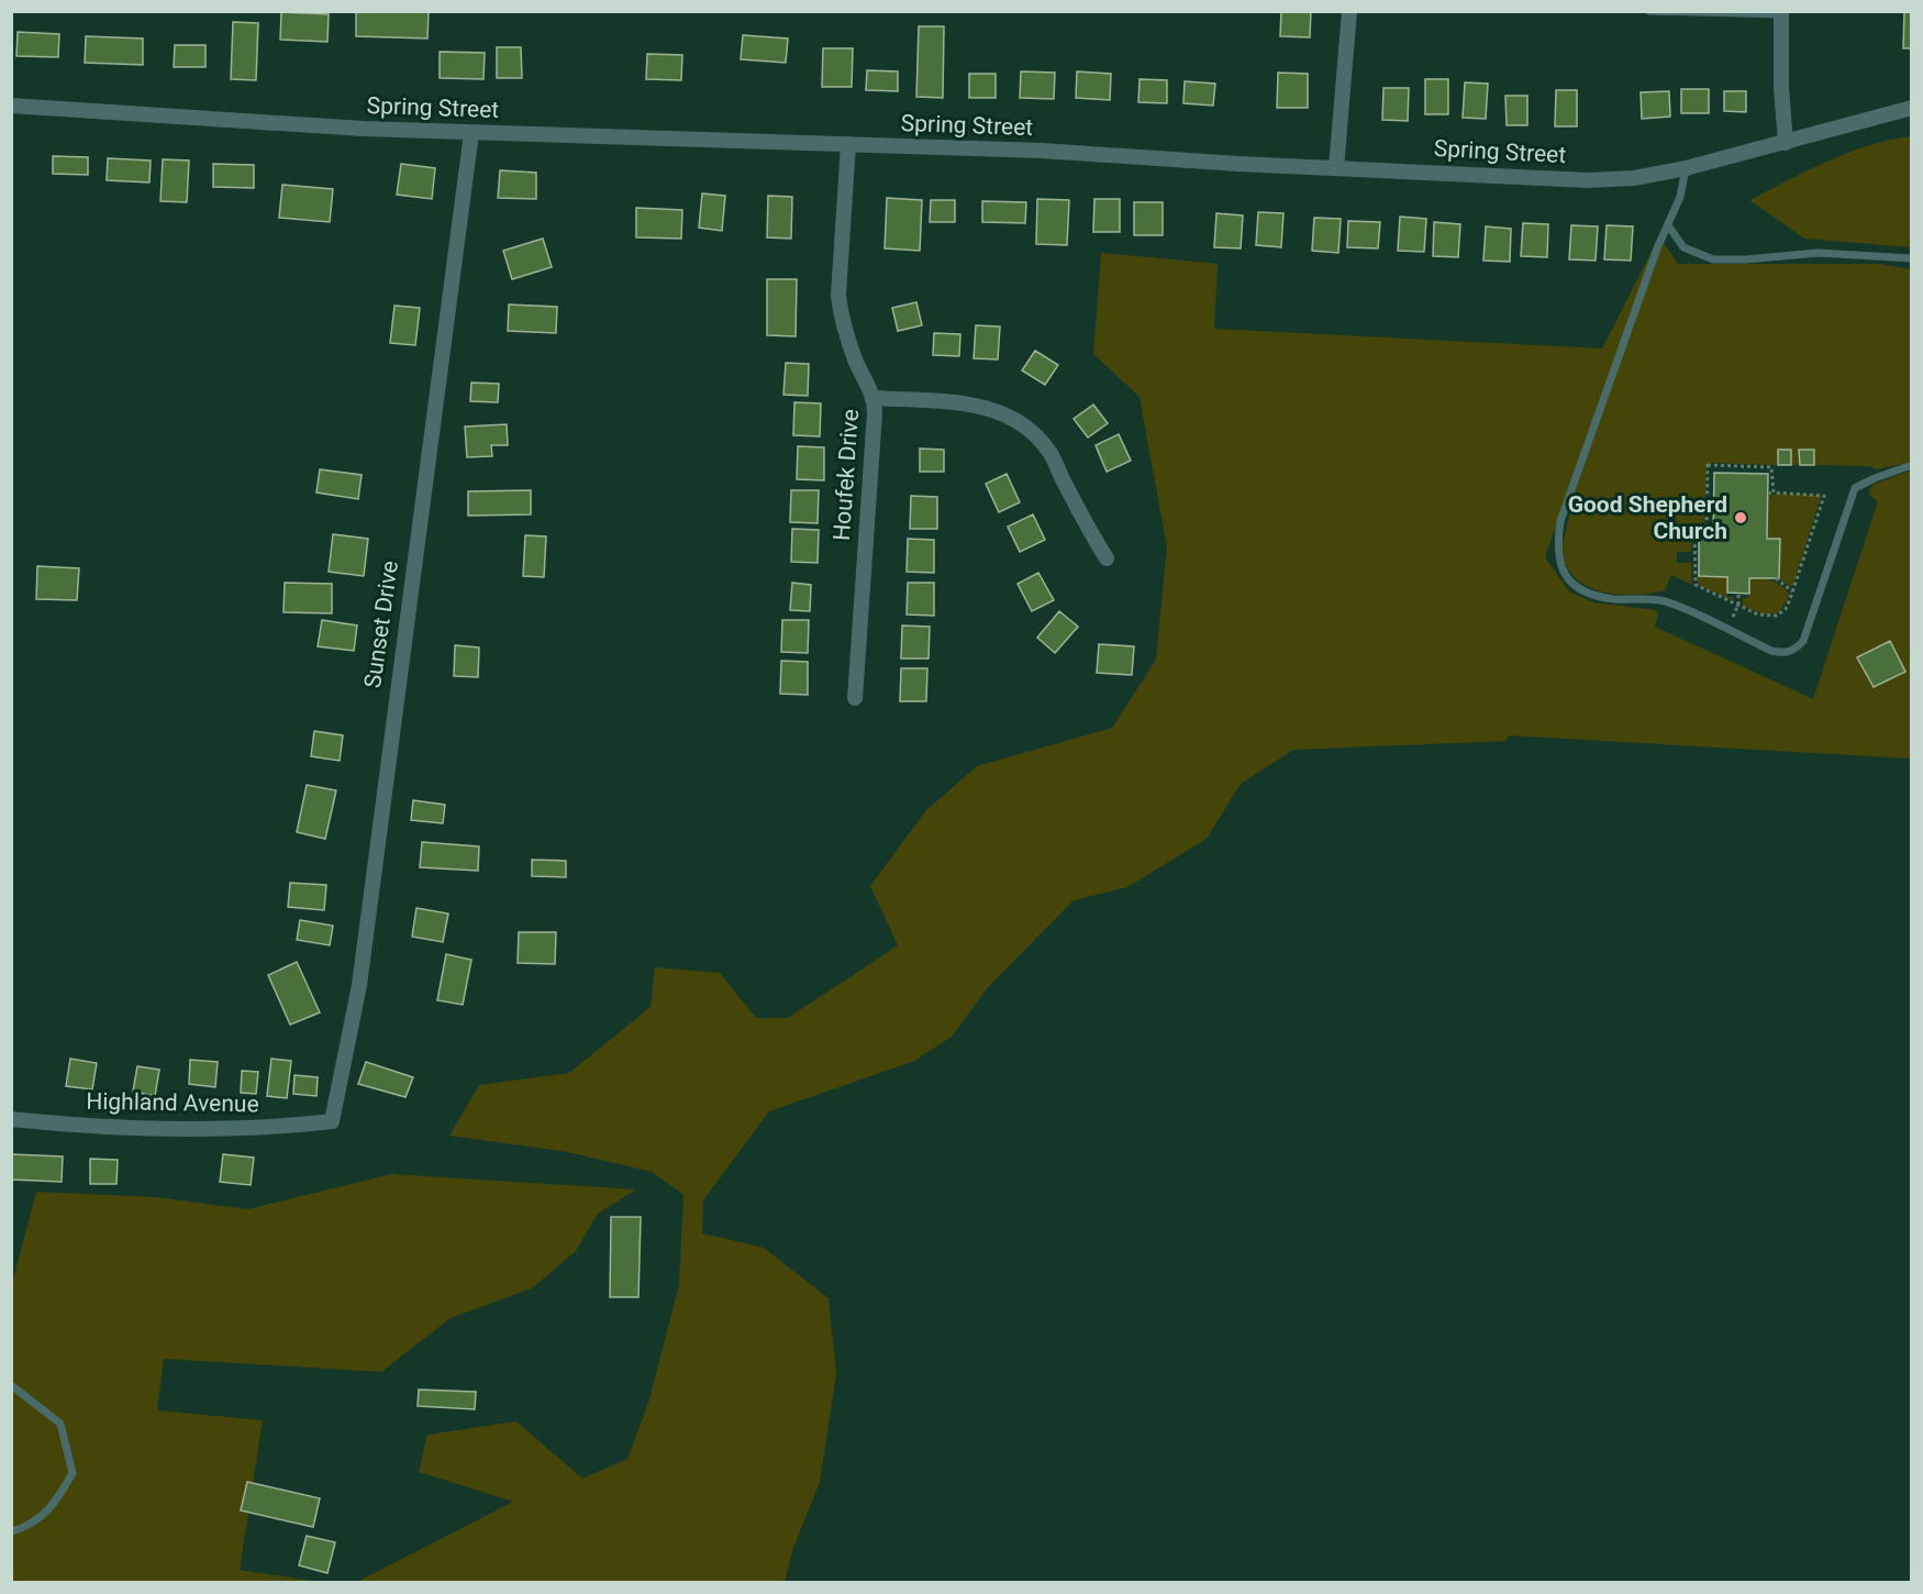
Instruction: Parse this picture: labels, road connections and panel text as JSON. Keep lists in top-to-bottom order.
{
  "streets": {
    "street": [
      "Spring Street",
      "Houfek Drive",
      "Sunset Drive",
      "Highland Avenue"
    ]
  },
  "crossings": [
    ["Spring Street", "Houfek Drive"],
    ["Spring Street", "Sunset Drive"],
    ["Sunset Drive", "Highland Avenue"]
  ],
  "places": ["Good Shepherd Church"]
}
